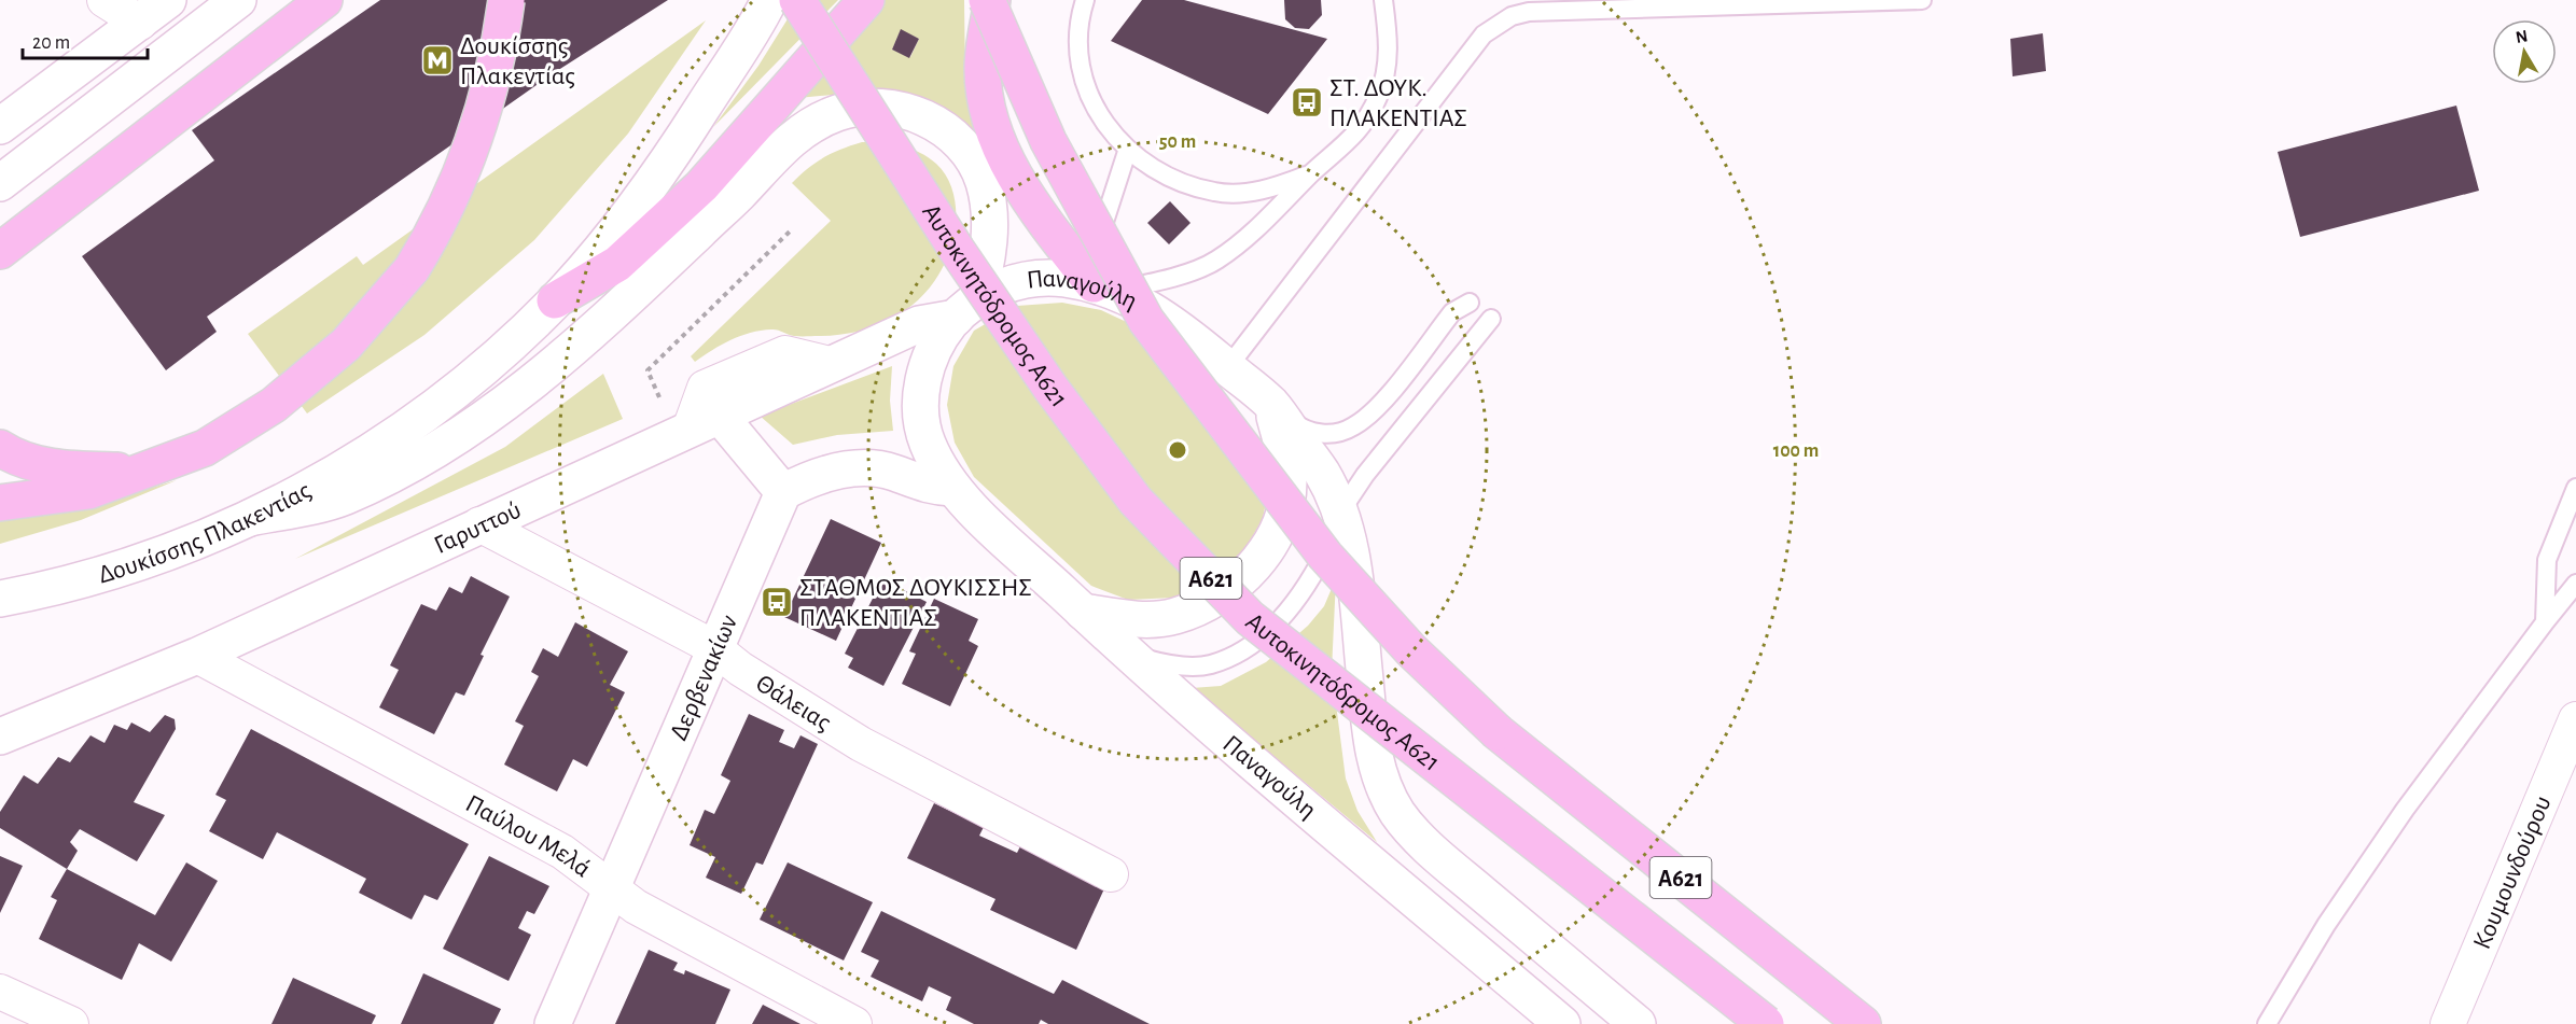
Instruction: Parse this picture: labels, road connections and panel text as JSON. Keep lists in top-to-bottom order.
{
  "streets": {
    "highway": ["Αυτοκινητόδρομος Α621", "Α621"],
    "main road": [
      "Παναγούλη",
      "Γαρυττού",
      "Δουκίσσης Πλακεντίας",
      "Δερβενακίων"
    ],
    "street": ["Θάλειας", "Παύλου Μελά", "Κουμουνδούρου"]
  },
  "crossings": [
    ["Παναγούλη", "Γαρυττού"],
    ["Γαρυττού", "Θάλειας"],
    ["Γαρυττού", "Παύλου Μελά"],
    ["Δερβενακίων", "Θάλειας"],
    ["Δερβενακίων", "Παύλου Μελά"]
  ],
  "places": {
    "metro station": ["Δουκίσσης Πλακεντίας"],
    "bus stop": ["ΣΤ. ΔΟΥΚ. ΠΛΑΚΕΝΤΙΑΣ", "ΣΤΑΘΜΟΣ ΔΟΥΚΙΣΣΗΣ ΠΛΑΚΕΝΤΙΑΣ"]
  },
  "scale_bar": "20 m",
  "north": "top",
  "rings": ["50 m", "100 m"]
}
